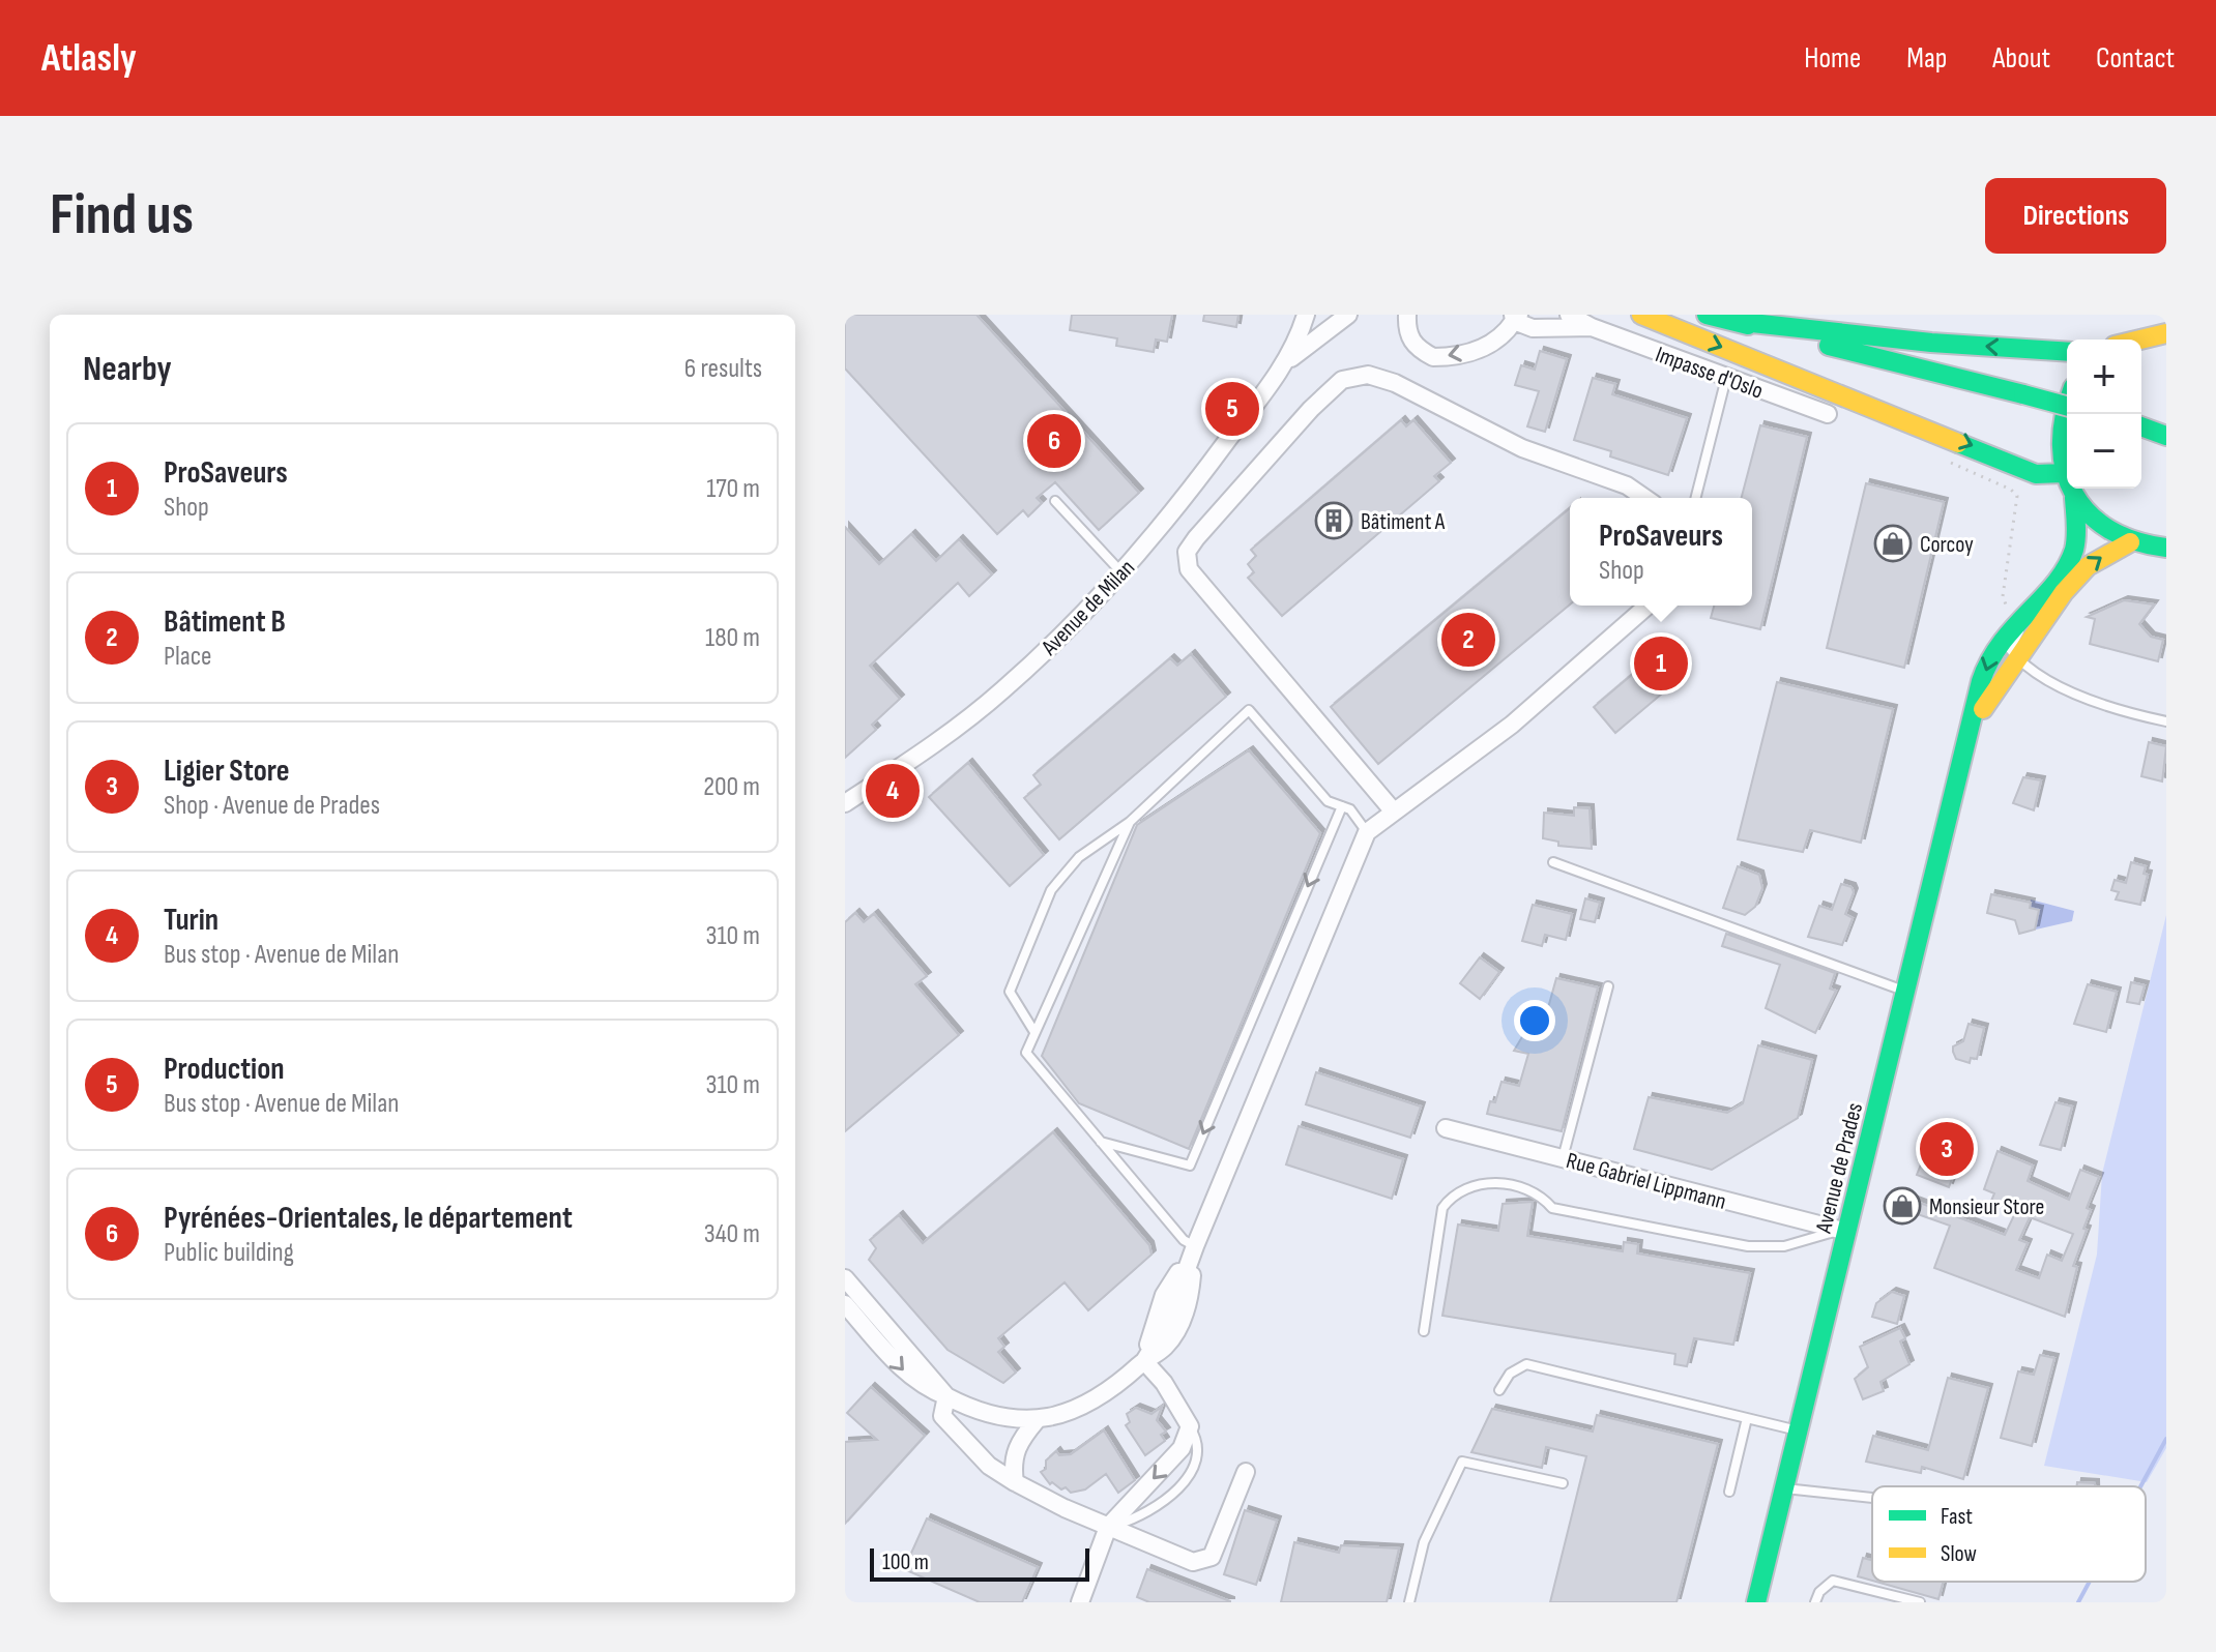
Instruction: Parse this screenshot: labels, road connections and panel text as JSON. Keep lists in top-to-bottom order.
{
  "streets": {
    "main road": ["Avenue de Prades"],
    "street": ["Impasse d'Oslo", "Avenue de Milan", "Rue Gabriel Lippmann"]
  },
  "crossings": [
    ["Avenue de Prades", "Rue Gabriel Lippmann"]
  ],
  "places": {
    "building": ["Bâtiment A"],
    "shop": ["Corcoy", "Monsieur Store"]
  },
  "legend": ["Fast", "Slow"],
  "scale_bar": "100 m",
  "page": {
    "header": "Atlasly",
    "nav": [
      "Home",
      "Map",
      "About",
      "Contact"
    ],
    "buttons": "Directions",
    "title": "Find us",
    "heading": ["Nearby", "6 results"],
    "map_buttons": ["+", "−"],
    "pins": [
      "5",
      "6",
      "2",
      "1",
      "4",
      "3"
    ],
    "list": [
      {
        "mark": "1",
        "name": "ProSaveurs",
        "note": "Shop",
        "value": "170 m"
      },
      {
        "mark": "2",
        "name": "Bâtiment B",
        "note": "Place",
        "value": "180 m"
      },
      {
        "mark": "3",
        "name": "Ligier Store",
        "note": "Shop · Avenue de Prades",
        "value": "200 m"
      },
      {
        "mark": "4",
        "name": "Turin",
        "note": "Bus stop · Avenue de Milan",
        "value": "310 m"
      },
      {
        "mark": "5",
        "name": "Production",
        "note": "Bus stop · Avenue de Milan",
        "value": "310 m"
      },
      {
        "mark": "6",
        "name": "Pyrénées-Orientales, le département",
        "note": "Public building",
        "value": "340 m"
      }
    ],
    "popup": ["ProSaveurs", "Shop"],
    "scale": "100 m"
  }
}
